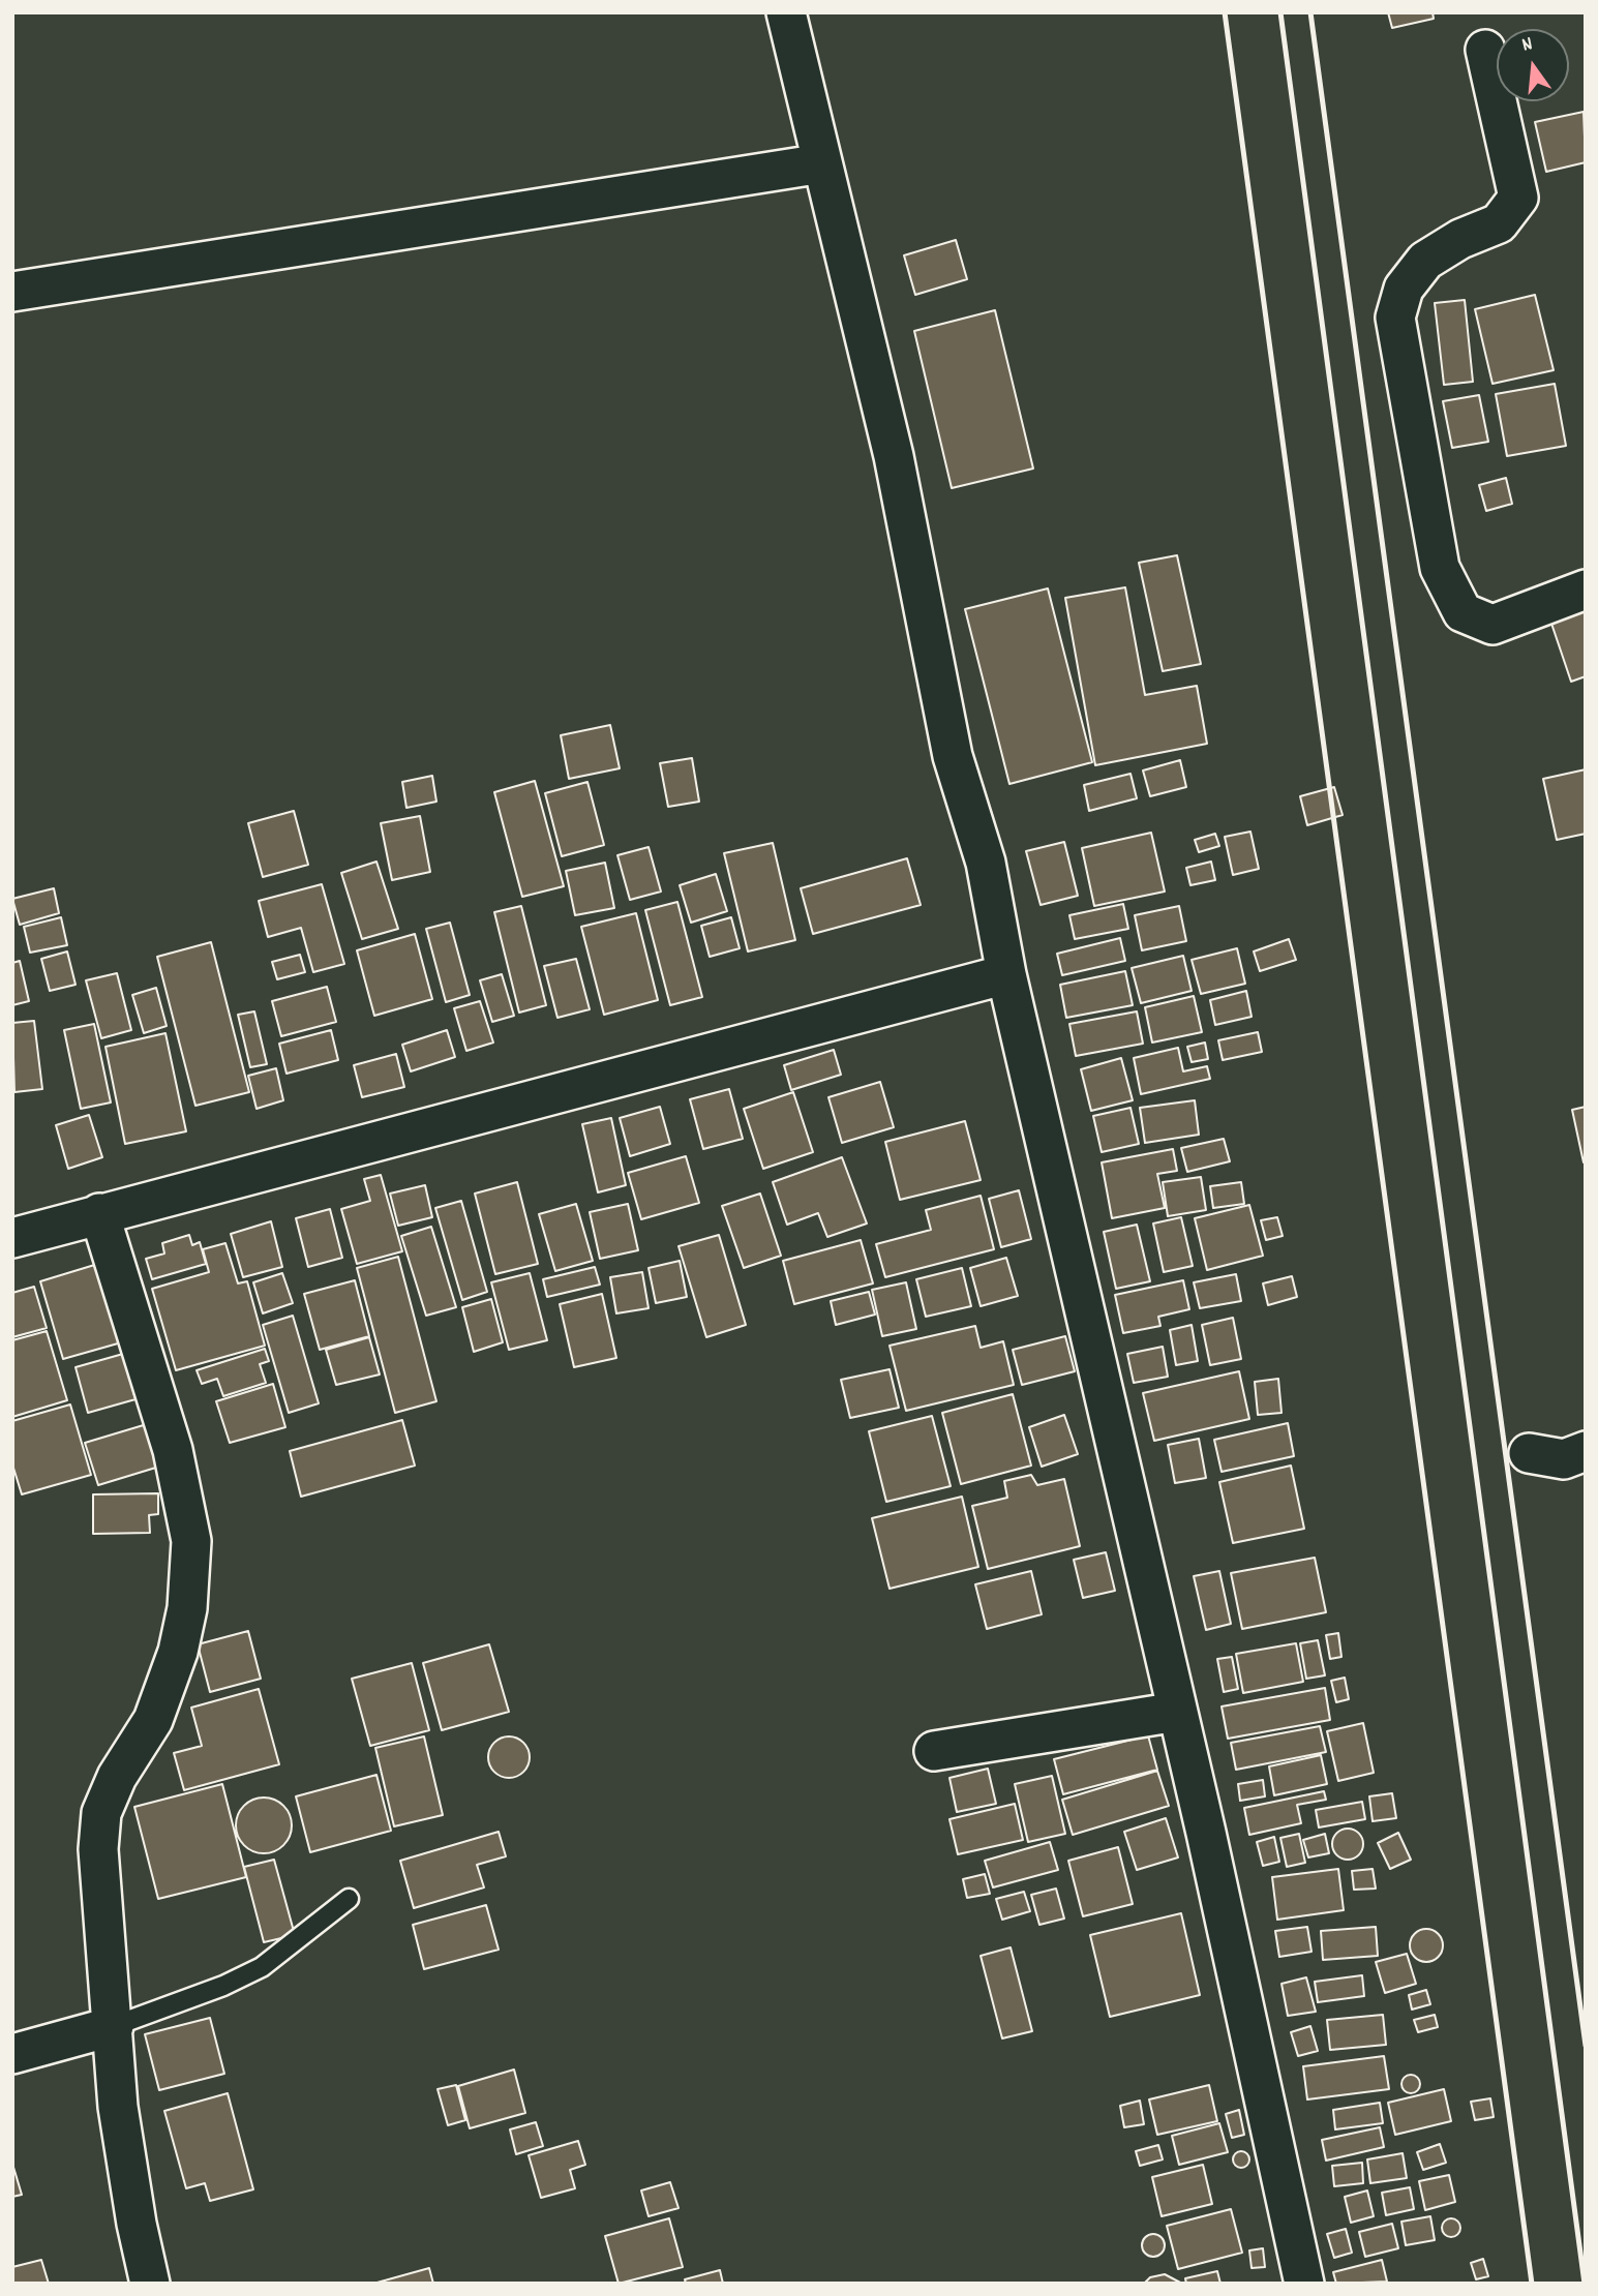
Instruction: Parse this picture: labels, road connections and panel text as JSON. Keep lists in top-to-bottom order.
{
  "north": "top"
}
